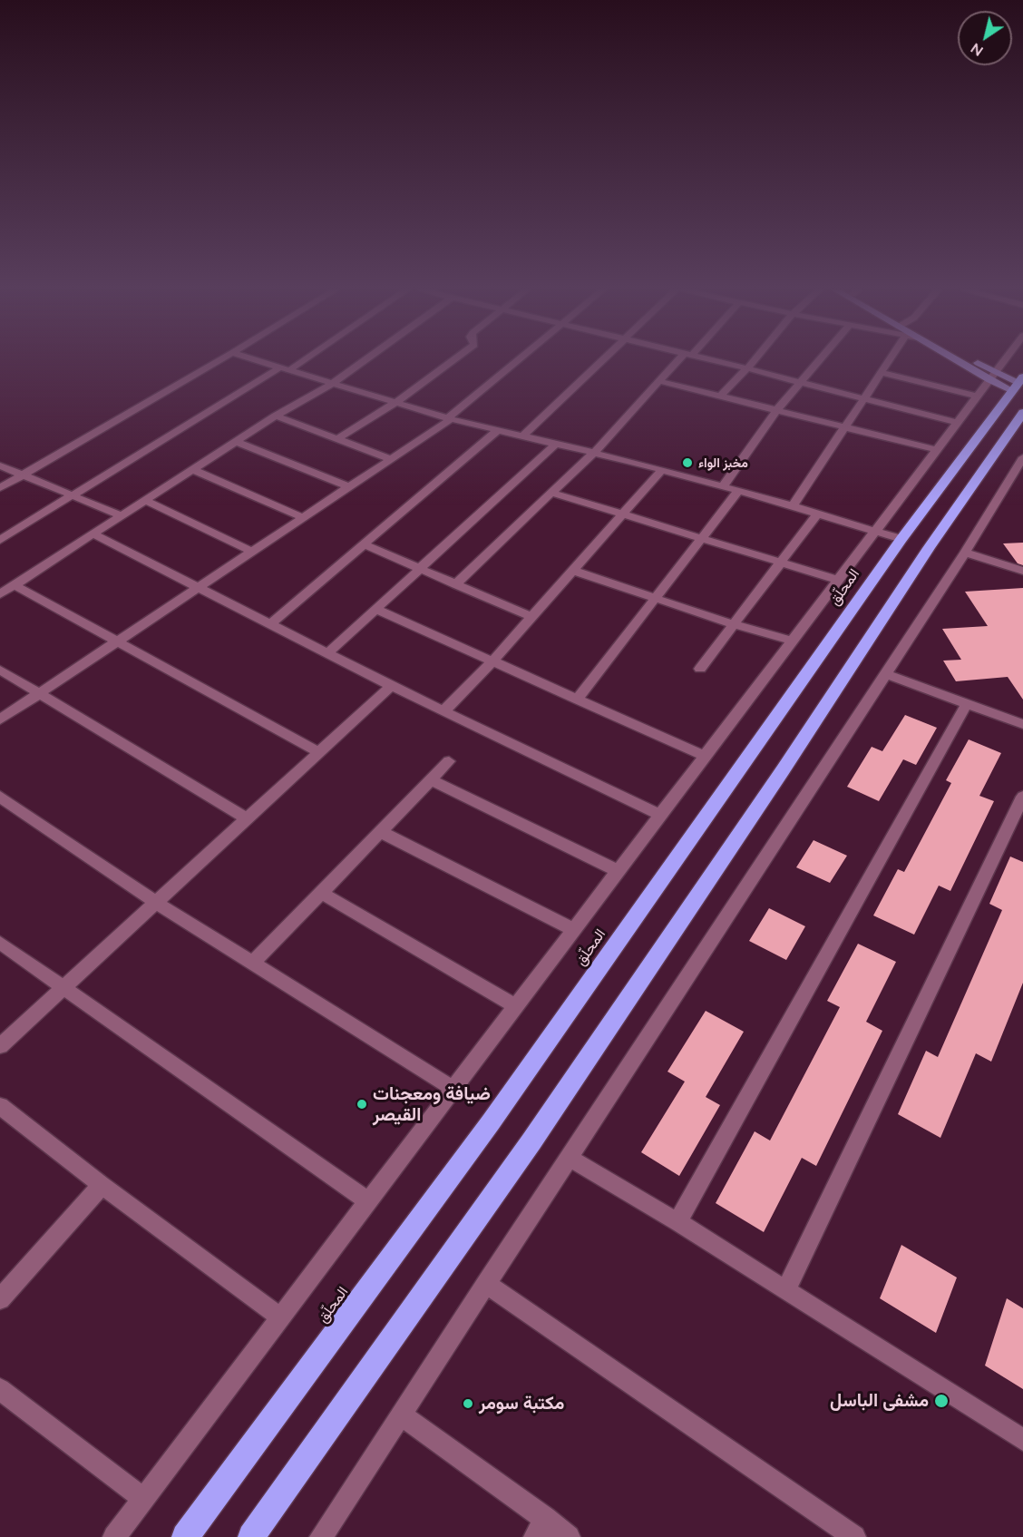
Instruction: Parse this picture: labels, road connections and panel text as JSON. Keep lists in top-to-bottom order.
{
  "streets": {
    "highway": ["المحلّق"]
  },
  "places": [
    "مخبز الواء",
    "ضيافة ومعجنات القيصر",
    "مشفى الباسل",
    "مكتبة سومر"
  ],
  "north": "bottom left"
}
